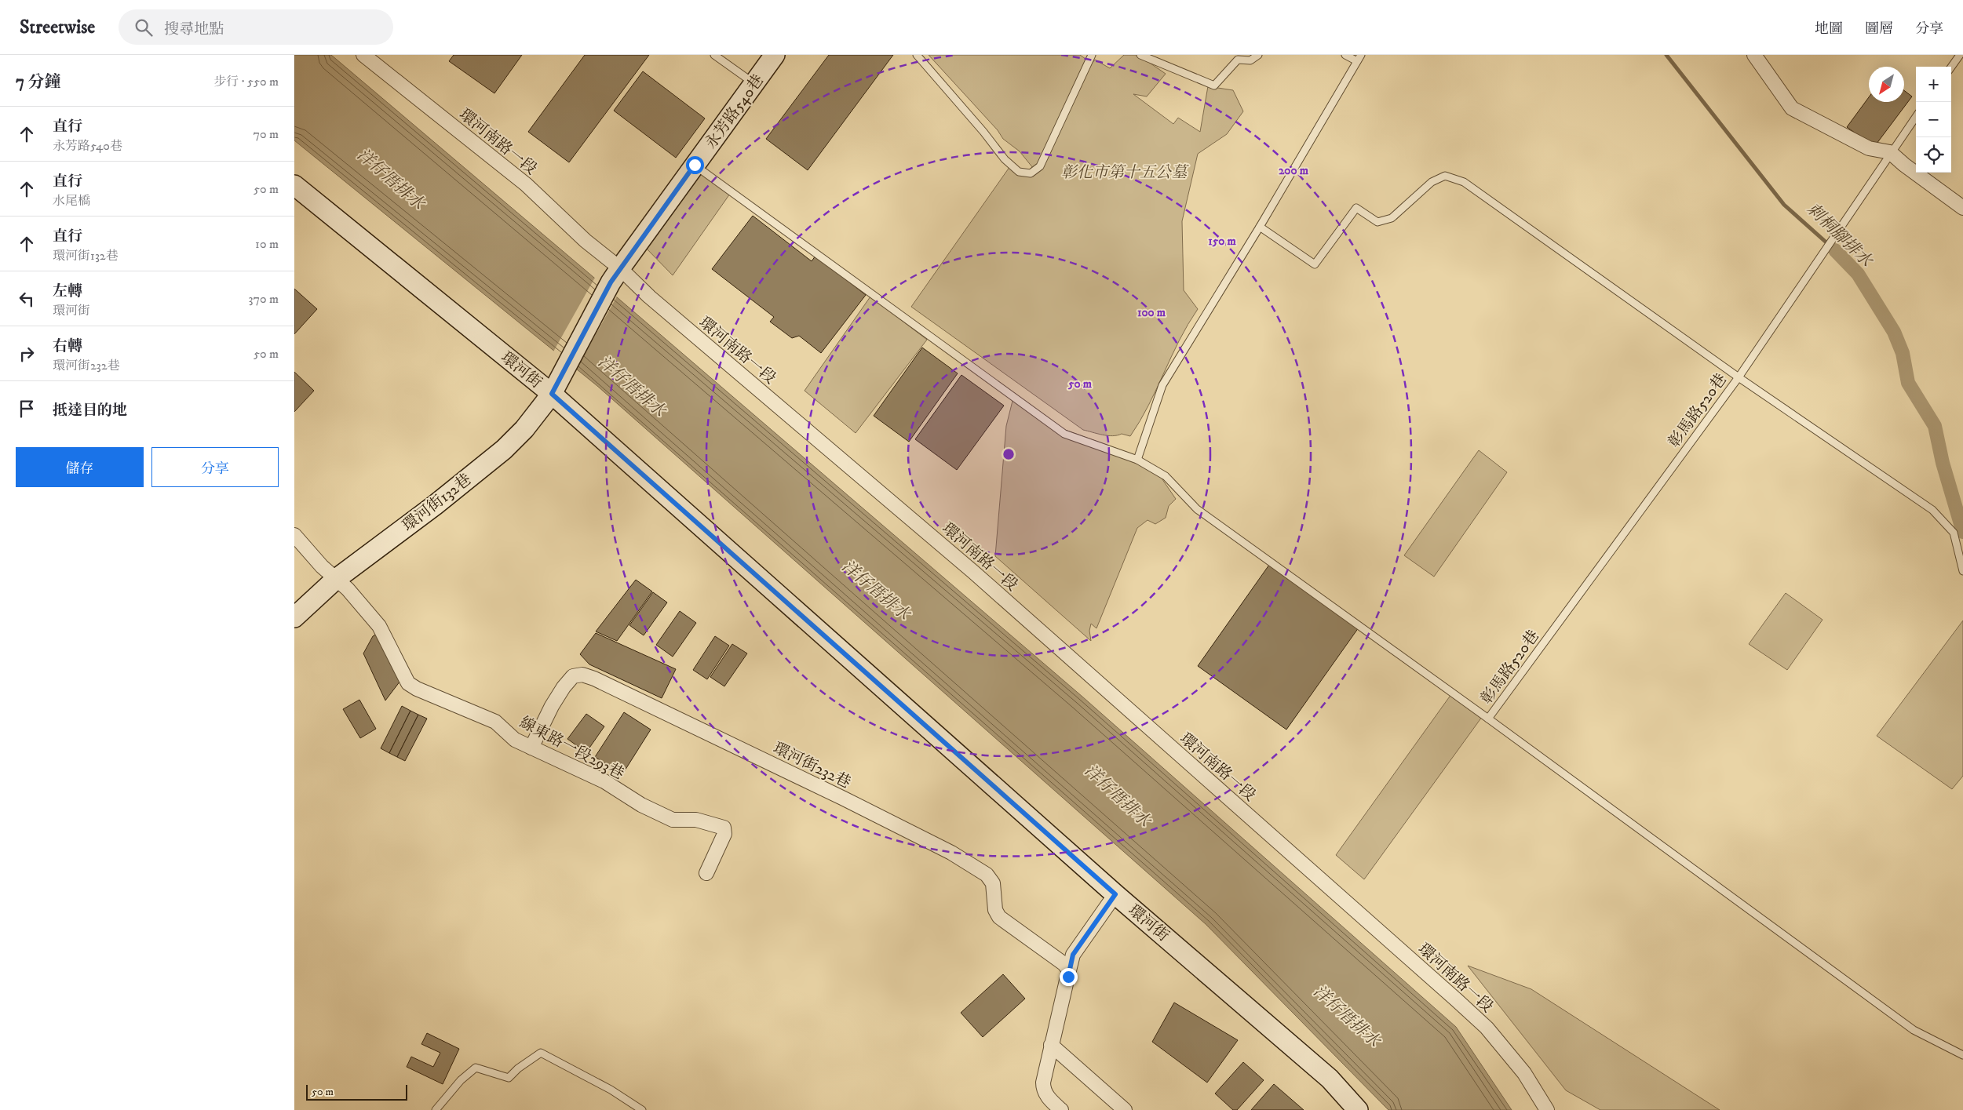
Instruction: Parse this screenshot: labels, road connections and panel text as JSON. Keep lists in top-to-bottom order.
{
  "streets": {
    "street": [
      "永芳路540巷",
      "環河南路一段",
      "環河街",
      "環河街132巷",
      "線東路一段293巷",
      "環河街232巷"
    ],
    "lane": ["彰馬路520巷"]
  },
  "crossings": [
    ["永芳路540巷", "環河南路一段"],
    ["永芳路540巷", "環河街132巷"],
    ["環河街", "環河街132巷"],
    ["環河街132巷", "線東路一段293巷"],
    ["線東路一段293巷", "環河街232巷"]
  ],
  "water": ["洋仔厝排水", "刺桐腳排水"],
  "parks": ["彰化市第十五公墓"],
  "scale_bar": "50 m",
  "north": "bottom left",
  "page": {
    "header": "Streetwise",
    "search": "搜尋地點",
    "nav": ["地圖", "圖層", "分享"],
    "heading": ["7 分鐘", "步行 · 550 m"],
    "map_buttons": ["+", "−"],
    "list": [
      ["直行", "永芳路540巷", "70 m"],
      ["直行", "水尾橋", "50 m"],
      ["直行", "環河街132巷", "10 m"],
      ["左轉", "環河街", "370 m"],
      ["右轉", "環河街232巷", "50 m"],
      "抵達目的地"
    ],
    "buttons": ["儲存", "分享"],
    "scale": "50 m"
  },
  "rings": [
    "200 m",
    "150 m",
    "100 m",
    "50 m"
  ]
}
